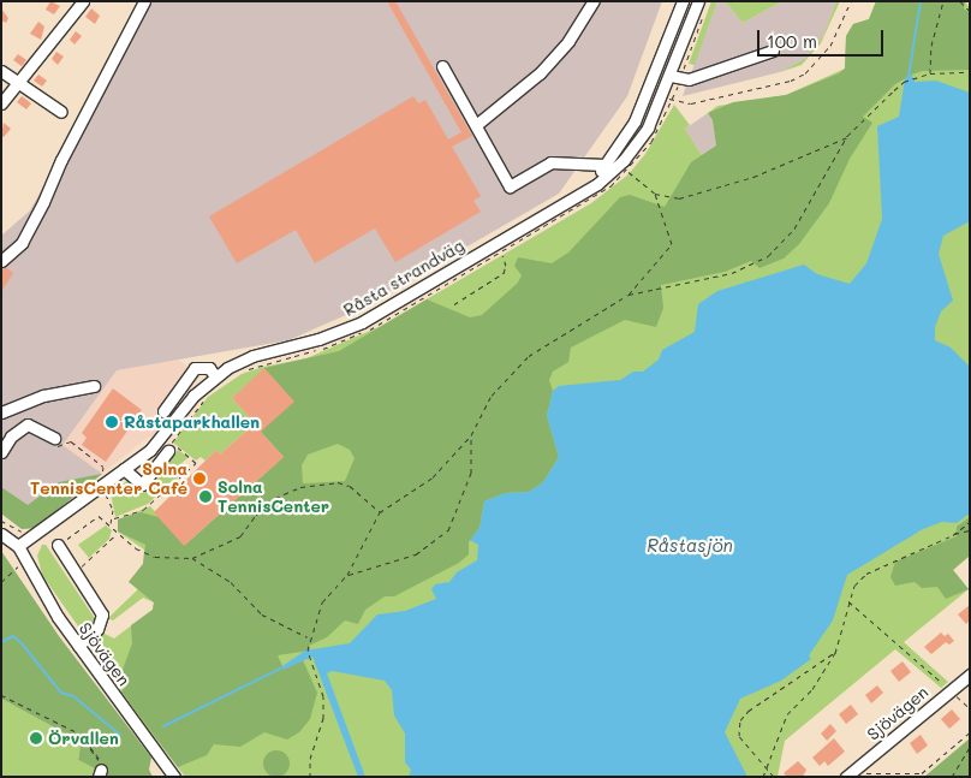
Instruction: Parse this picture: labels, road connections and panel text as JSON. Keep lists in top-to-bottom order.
{
  "streets": {
    "street": ["Råsta strandväg", "Sjövägen"]
  },
  "crossings": [
    ["Råsta strandväg", "Sjövägen"]
  ],
  "water": ["Råstasjön"],
  "places": [
    "Råstaparkhallen",
    "Solna TennisCenter Café",
    "Solna TennisCenter",
    "Örvallen"
  ],
  "scale_bar": "100 m"
}
